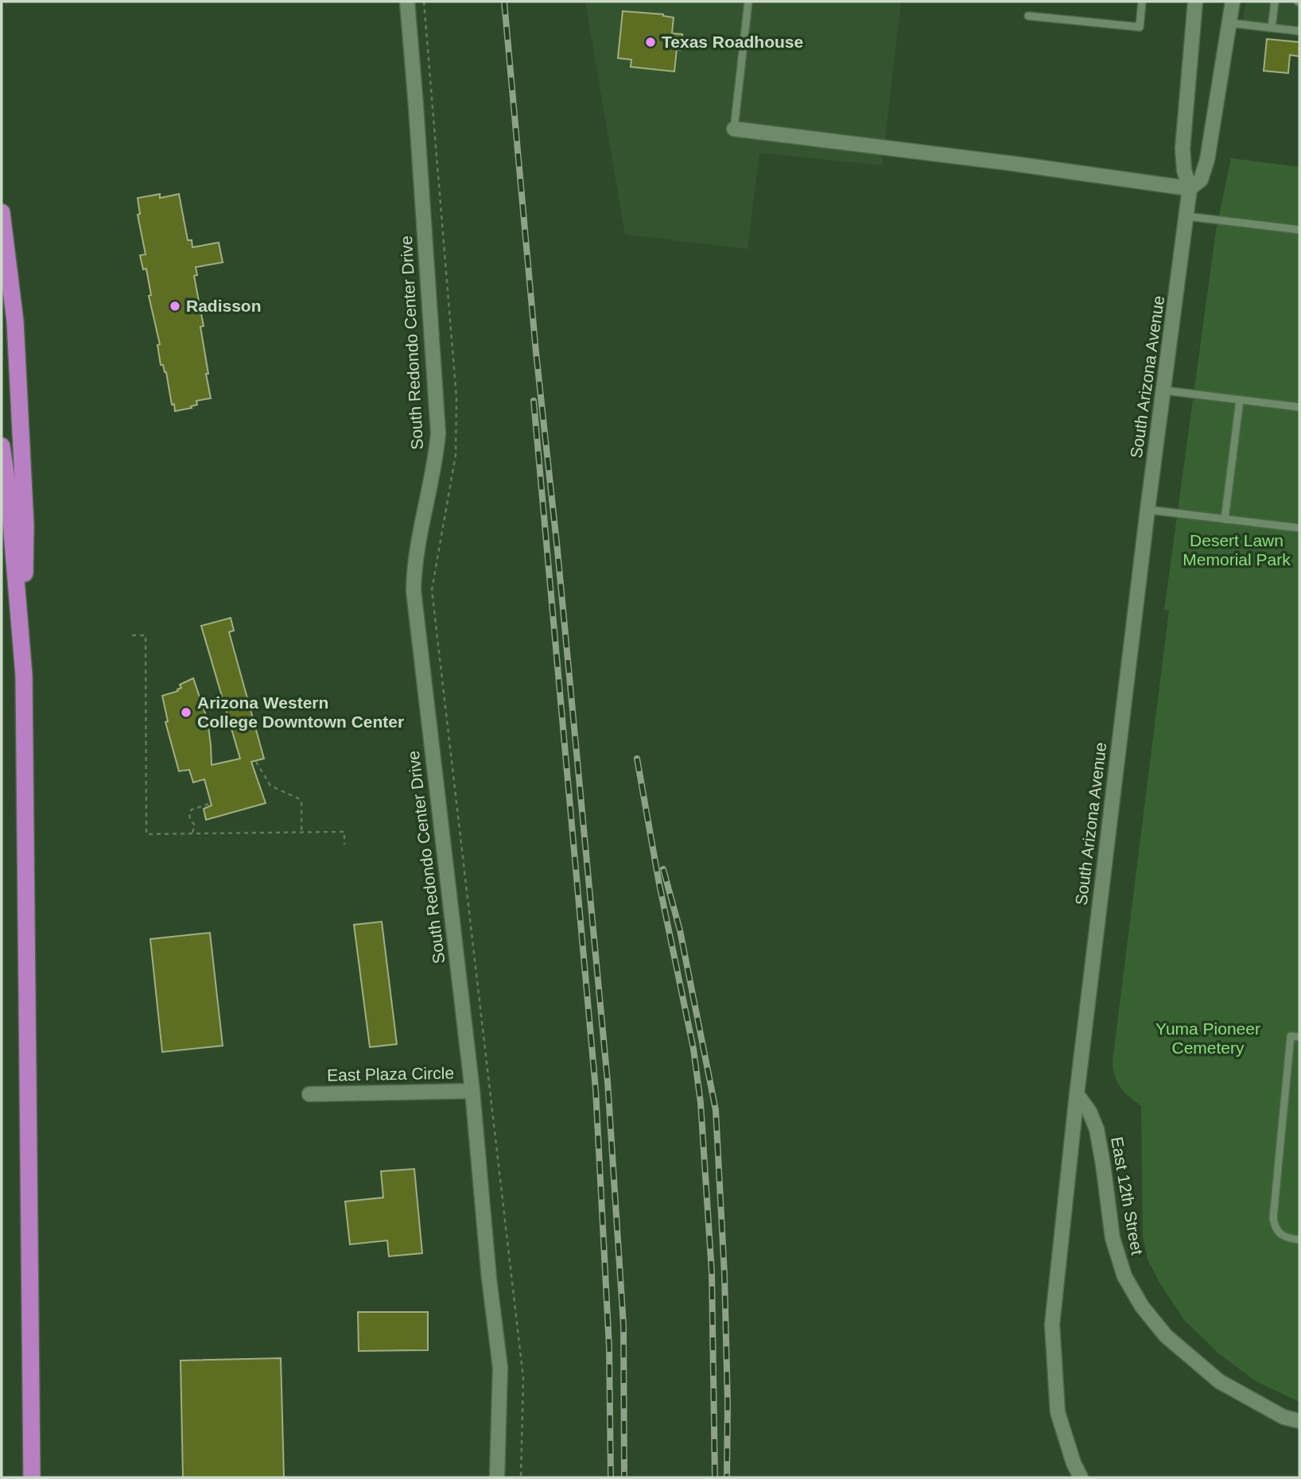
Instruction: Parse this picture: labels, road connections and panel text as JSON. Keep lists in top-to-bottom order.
{
  "streets": {
    "street": [
      "South Redondo Center Drive",
      "South Arizona Avenue",
      "East Plaza Circle",
      "East 12th Street"
    ]
  },
  "crossings": [
    ["South Redondo Center Drive", "East Plaza Circle"],
    ["South Arizona Avenue", "East 12th Street"]
  ],
  "parks": ["Desert Lawn Memorial Park", "Yuma Pioneer Cemetery"],
  "places": ["Texas Roadhouse", "Radisson", "Arizona Western College Downtown Center"]
}
